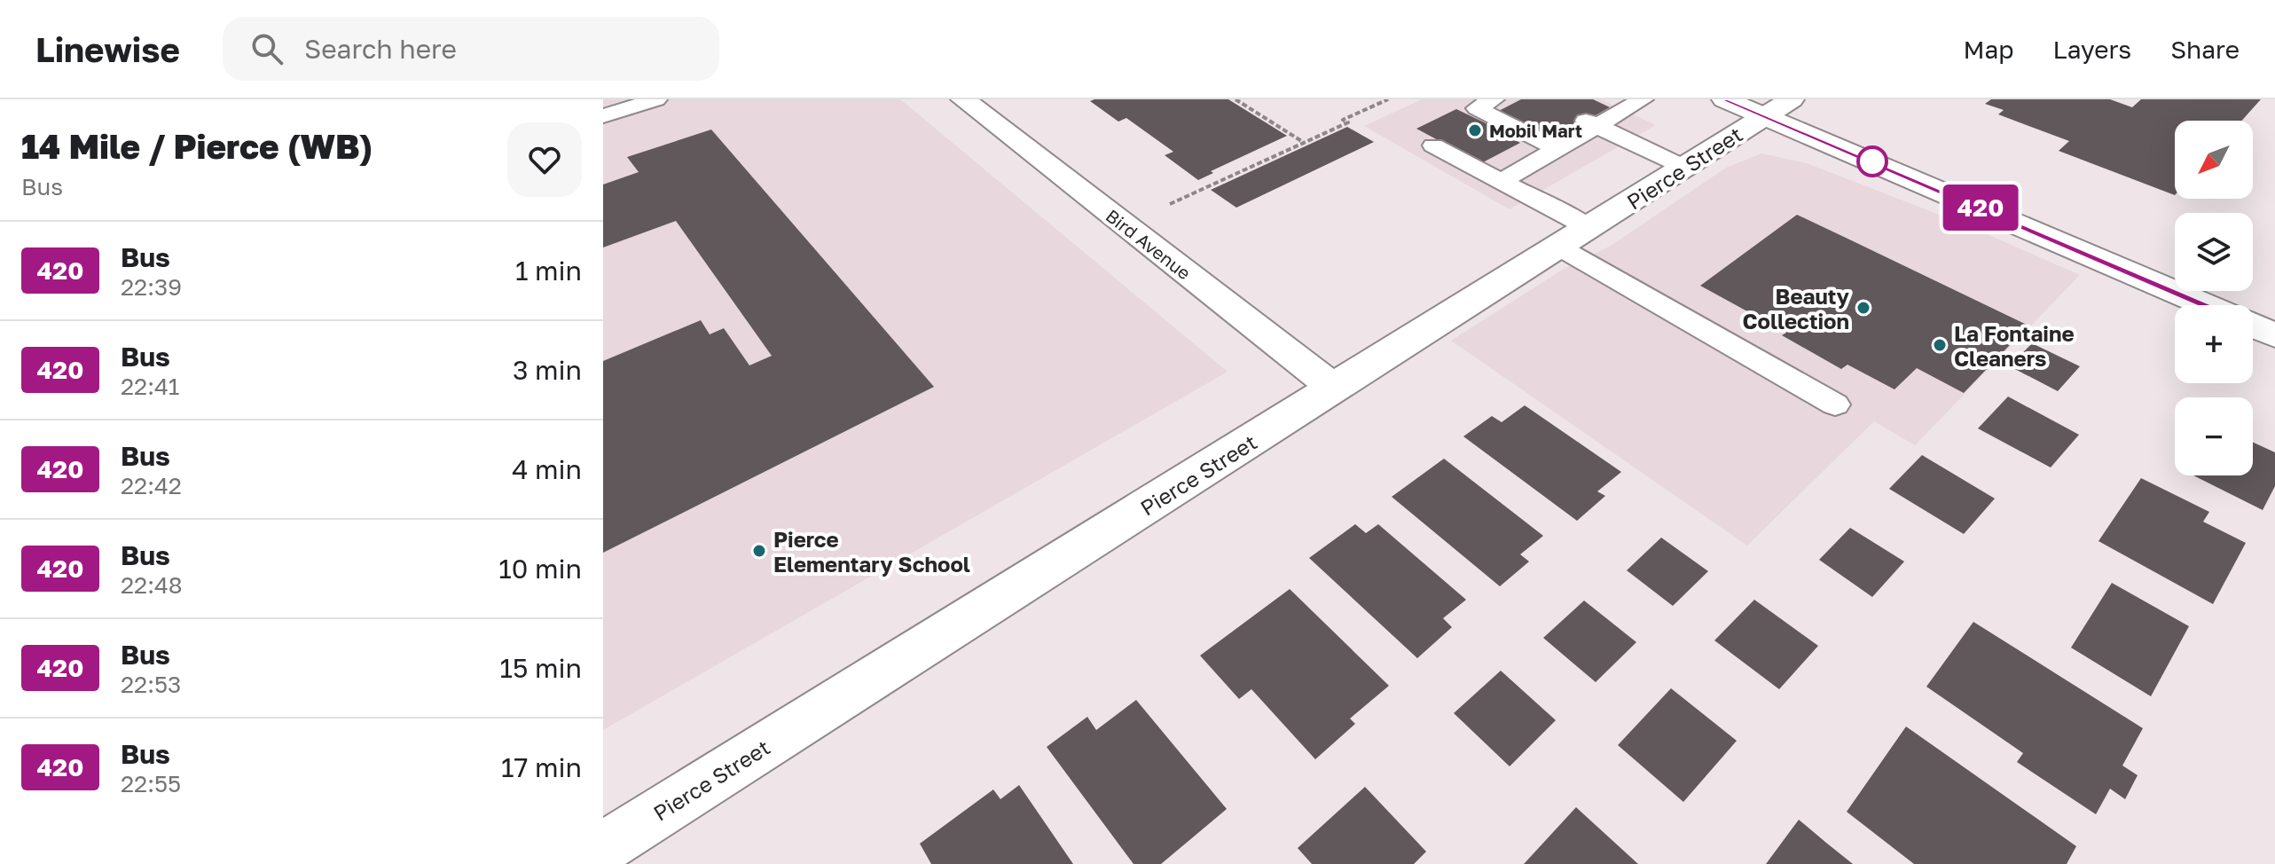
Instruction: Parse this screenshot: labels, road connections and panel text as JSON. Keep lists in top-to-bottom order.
{
  "streets": {
    "street": ["Pierce Street", "Bird Avenue"]
  },
  "crossings": [
    ["Pierce Street", "Bird Avenue"]
  ],
  "places": [
    "Mobil Mart",
    "Beauty Collection",
    "La Fontaine Cleaners",
    "Pierce Elementary School"
  ],
  "lines": ["bus line 420"],
  "north": "bottom left",
  "page": {
    "header": "Linewise",
    "search": "Search here",
    "nav": ["Map", "Layers", "Share"],
    "heading": ["14 Mile / Pierce (WB)", "Bus"],
    "on_map": "420",
    "map_buttons": ["+", "−"],
    "list": [
      {
        "mark": "420",
        "name": "Bus",
        "note": "22:39",
        "value": "1 min"
      },
      {
        "mark": "420",
        "name": "Bus",
        "note": "22:41",
        "value": "3 min"
      },
      {
        "mark": "420",
        "name": "Bus",
        "note": "22:42",
        "value": "4 min"
      },
      {
        "mark": "420",
        "name": "Bus",
        "note": "22:48",
        "value": "10 min"
      },
      {
        "mark": "420",
        "name": "Bus",
        "note": "22:53",
        "value": "15 min"
      },
      {
        "mark": "420",
        "name": "Bus",
        "note": "22:55",
        "value": "17 min"
      }
    ]
  }
}
